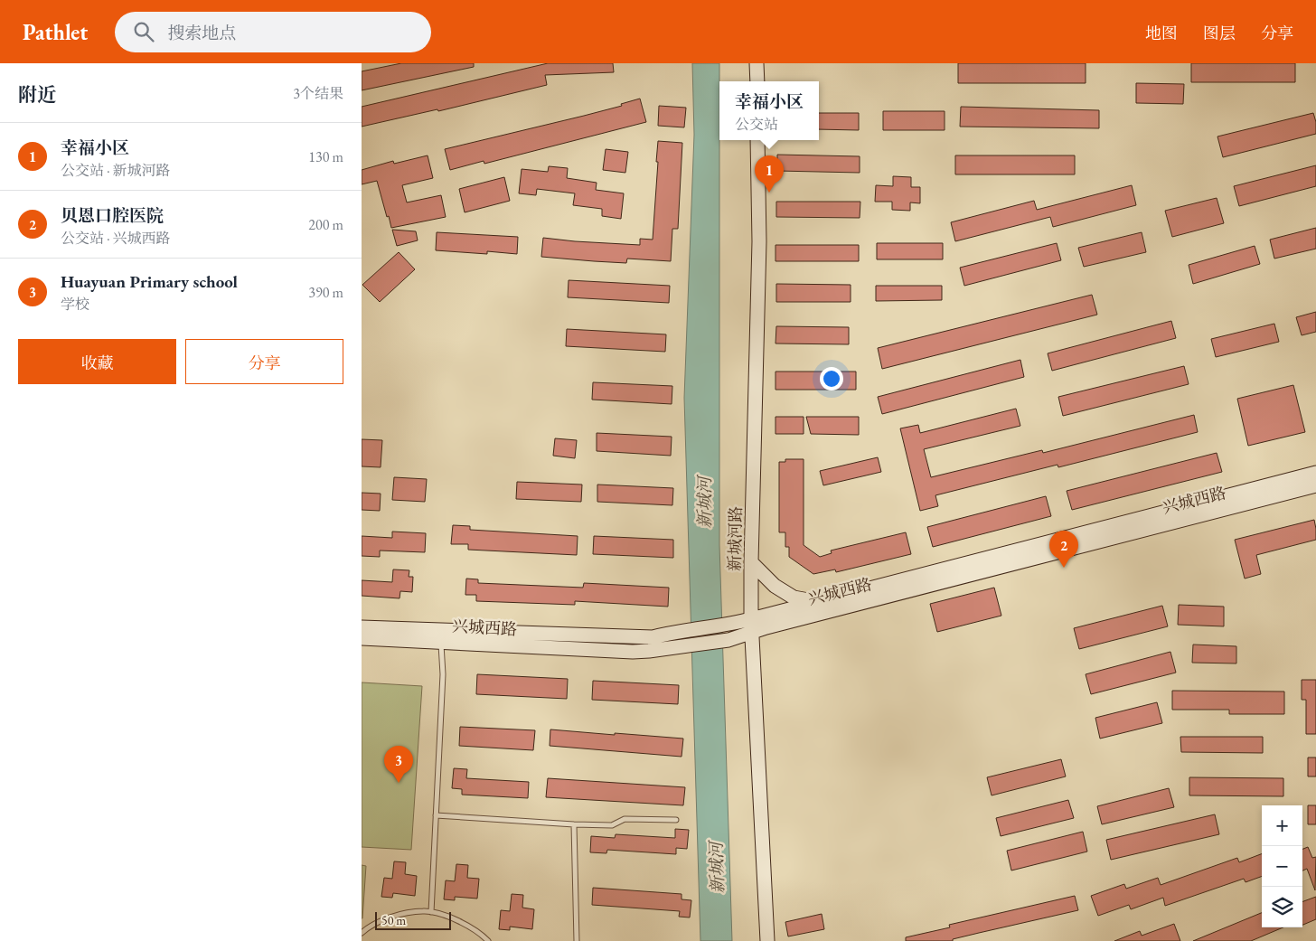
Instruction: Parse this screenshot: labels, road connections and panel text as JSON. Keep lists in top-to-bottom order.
{
  "streets": {
    "street": ["兴城西路", "新城河路"]
  },
  "crossings": [
    ["兴城西路", "新城河路"]
  ],
  "water": ["新城河"],
  "scale_bar": "50 m",
  "page": {
    "header": "Pathlet",
    "search": "搜索地点",
    "nav": ["地图", "图层", "分享"],
    "heading": ["附近", "3个结果"],
    "popup": ["幸福小区", "公交站"],
    "list": [
      {
        "mark": "1",
        "name": "幸福小区",
        "note": "公交站 · 新城河路",
        "value": "130 m"
      },
      {
        "mark": "2",
        "name": "贝恩口腔医院",
        "note": "公交站 · 兴城西路",
        "value": "200 m"
      },
      {
        "mark": "3",
        "name": "Huayuan Primary school",
        "note": "学校",
        "value": "390 m"
      }
    ],
    "pins": ["1", "2", "3"],
    "buttons": ["收藏", "分享"],
    "map_buttons": ["+", "−"],
    "scale": "50 m"
  }
}
